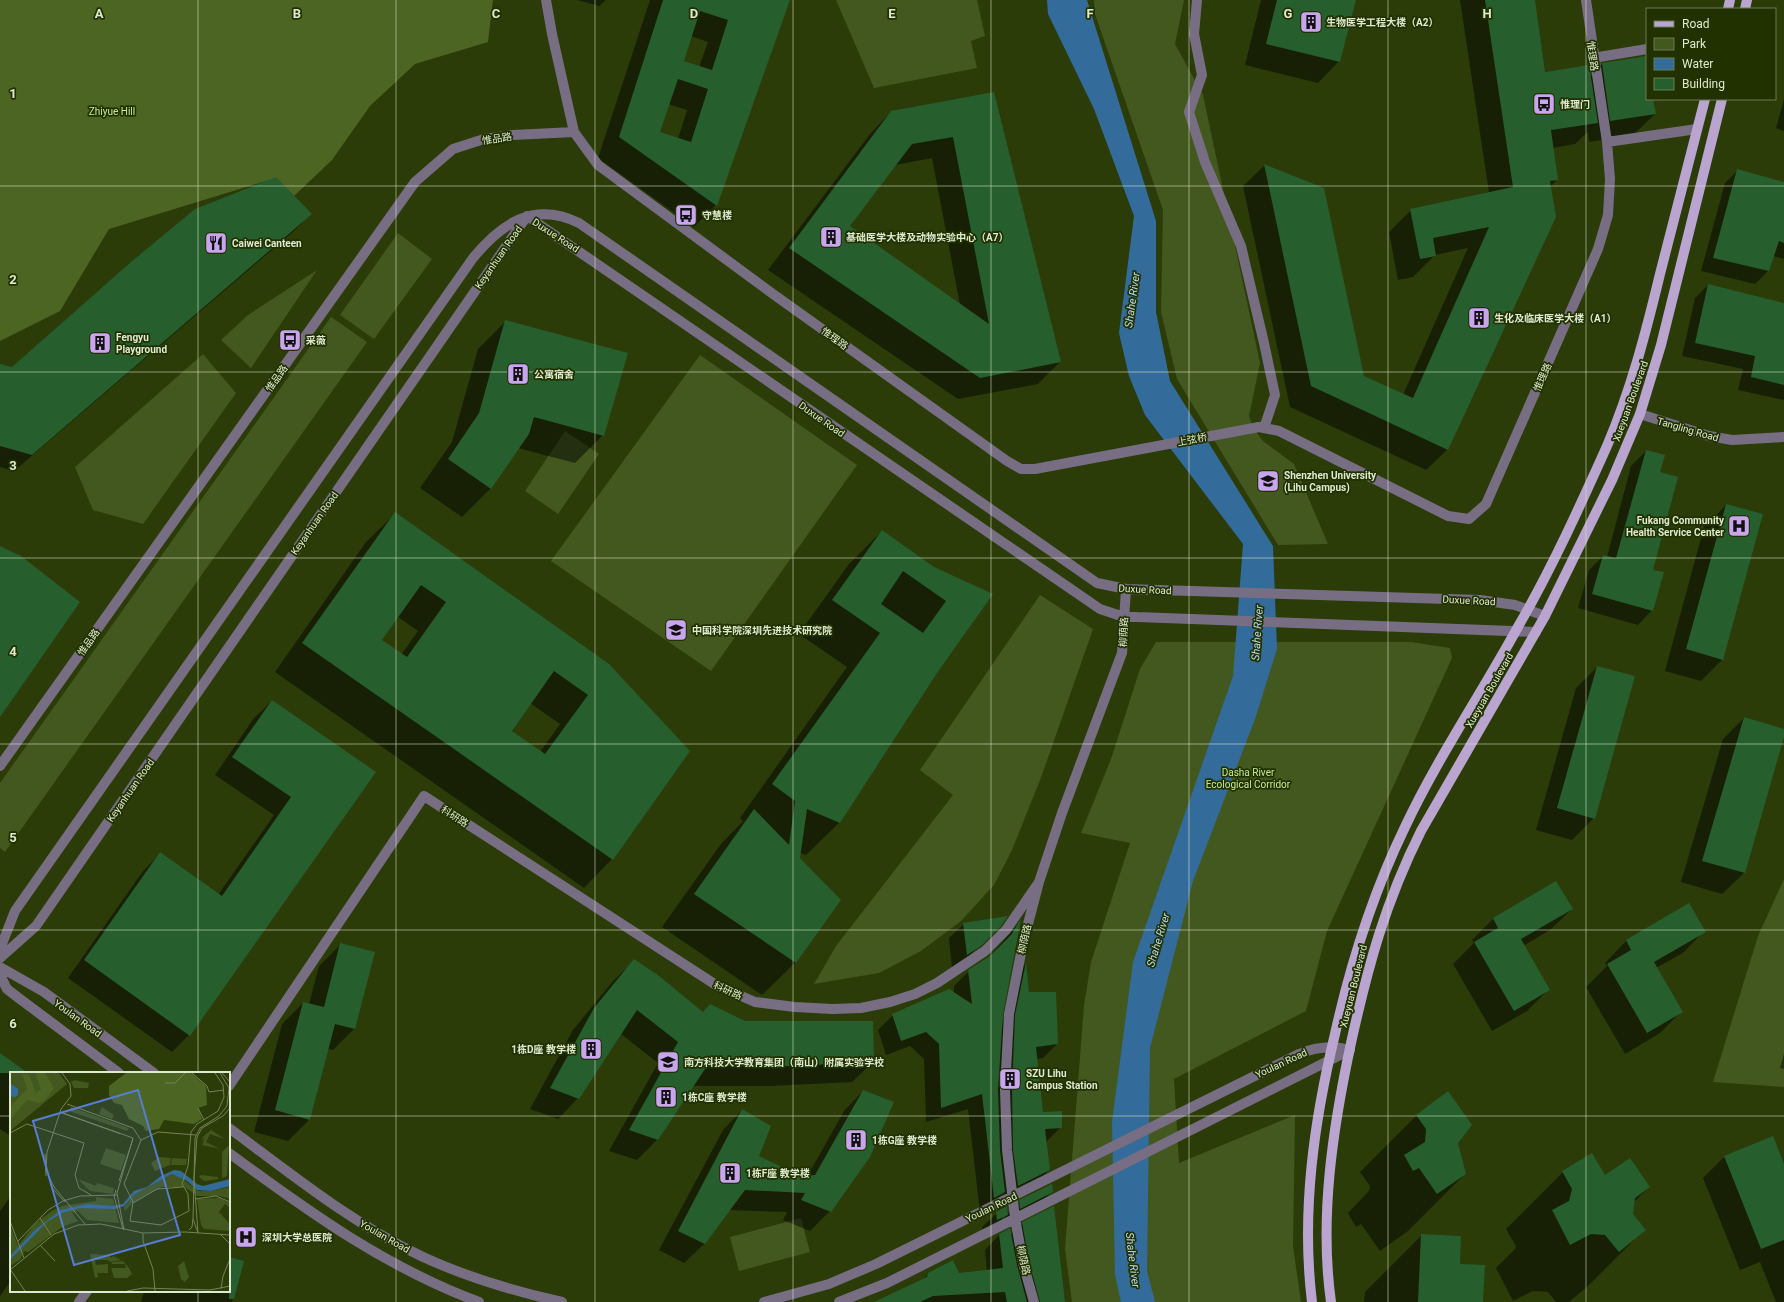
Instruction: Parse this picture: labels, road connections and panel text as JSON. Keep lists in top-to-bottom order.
{
  "streets": {
    "main road": ["Xueyuan Boulevard"],
    "street": [
      "惟理路",
      "惟品路",
      "Duxue Road",
      "Keyanhuan Road",
      "Tangling Road",
      "上弦桥",
      "柳荫路",
      "科研路",
      "Youlan Road"
    ]
  },
  "crossings": [
    ["惟理路", "惟品路"],
    ["惟理路", "上弦桥"],
    ["Duxue Road", "Keyanhuan Road"],
    ["Duxue Road", "Xueyuan Boulevard"],
    ["Duxue Road", "柳荫路"],
    ["Xueyuan Boulevard", "Tangling Road"],
    ["Xueyuan Boulevard", "Youlan Road"],
    ["柳荫路", "科研路"],
    ["柳荫路", "Youlan Road"]
  ],
  "water": ["Shahe River"],
  "parks": ["Zhiyue Hill", "Dasha River Ecological Corridor"],
  "places": {
    "building": [
      "生物医学工程大楼（A2）",
      "基础医学大楼及动物实验中心（A7）",
      "生化及临床医学大楼（A1）",
      "Fengyu Playground",
      "公寓宿舍",
      "1栋D座 教学楼",
      "SZU Lihu Campus Station",
      "1栋C座 教学楼",
      "1栋G座 教学楼",
      "1栋F座 教学楼"
    ],
    "bus stop": ["惟理门", "守慧楼", "采薇"],
    "restaurant": ["Caiwei Canteen"],
    "school or university": ["Shenzhen University (Lihu Campus)", "中国科学院深圳先进技术研究院", "南方科技大学教育集团（南山）附属实验学校"],
    "hospital": ["Fukang Community Health Service Center", "深圳大学总医院"]
  },
  "legend": [
    "Road",
    "Park",
    "Water",
    "Building"
  ],
  "grid": {
    "columns": [
      "A",
      "B",
      "C",
      "D",
      "E",
      "F",
      "G",
      "H"
    ],
    "rows": [
      "1",
      "2",
      "3",
      "4",
      "5",
      "6"
    ]
  }
}
